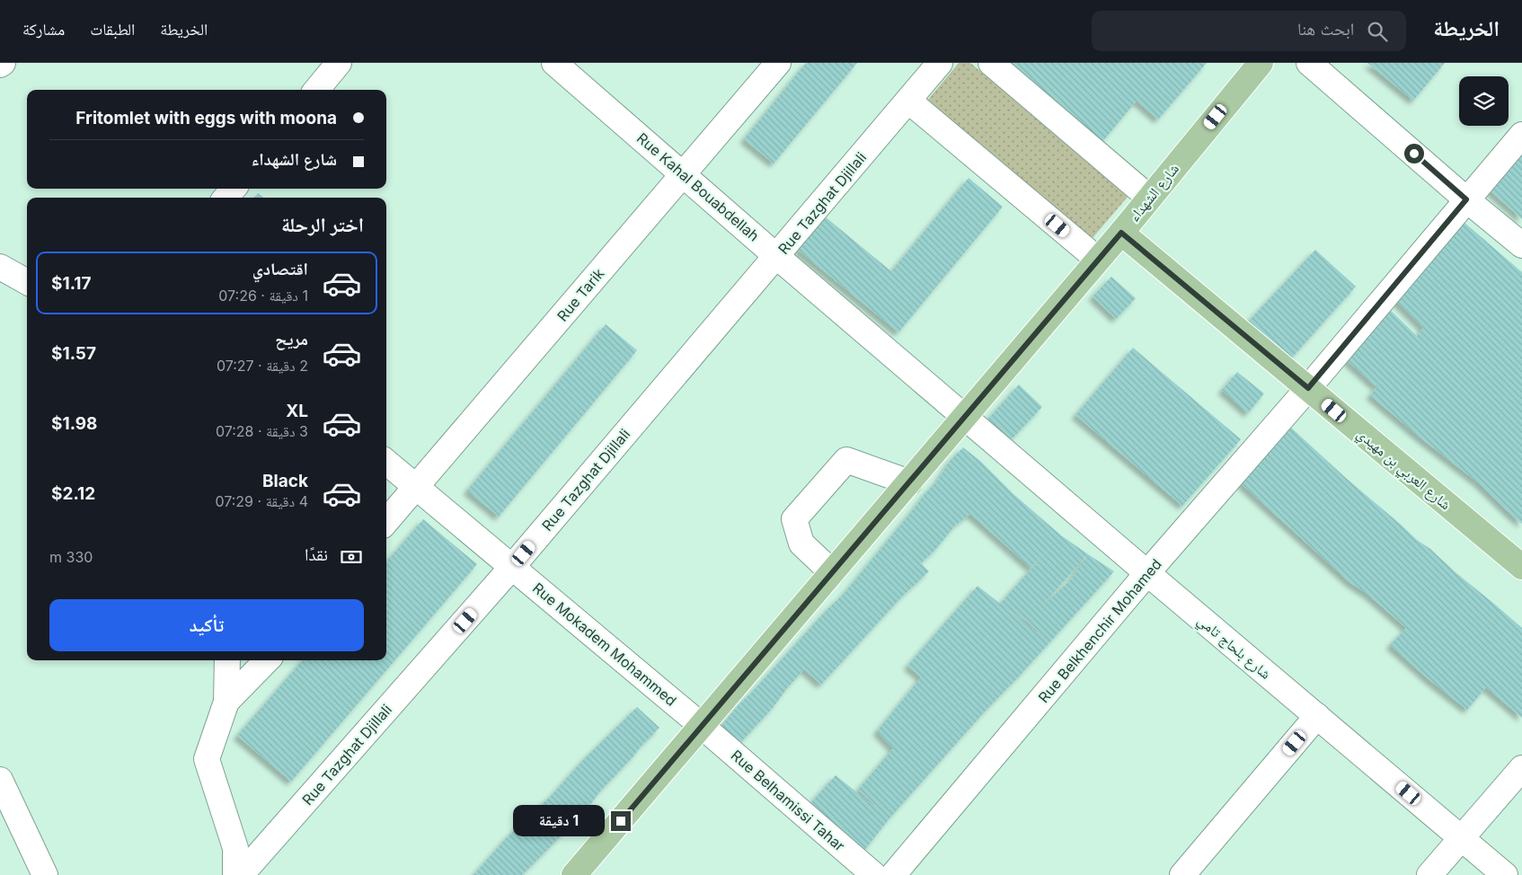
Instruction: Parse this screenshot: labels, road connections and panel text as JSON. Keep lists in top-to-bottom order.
{
  "streets": {
    "main road": ["شارع الشهداء", "شارع العربي بن مهيدي"],
    "street": [
      "Rue Kahal Bouabdellah",
      "Rue Tazghat Djillali",
      "Rue Tarik",
      "Rue Belkhenchir Mohamed",
      "Rue Mokadem Mohammed",
      "شارع بلحاج تامي",
      "Rue Belhamissi Tahar"
    ]
  },
  "crossings": [
    ["Rue Kahal Bouabdellah", "شارع الشهداء"],
    ["Rue Kahal Bouabdellah", "Rue Tazghat Djillali"],
    ["Rue Kahal Bouabdellah", "Rue Tarik"],
    ["Rue Kahal Bouabdellah", "شارع بلحاج تامي"],
    ["شارع الشهداء", "شارع العربي بن مهيدي"],
    ["شارع الشهداء", "Rue Mokadem Mohammed"],
    ["شارع الشهداء", "شارع بلحاج تامي"],
    ["شارع الشهداء", "Rue Belhamissi Tahar"],
    ["Rue Tazghat Djillali", "Rue Mokadem Mohammed"],
    ["Rue Tarik", "Rue Mokadem Mohammed"],
    ["شارع العربي بن مهيدي", "Rue Belkhenchir Mohamed"],
    ["Rue Belkhenchir Mohamed", "شارع بلحاج تامي"],
    ["Rue Mokadem Mohammed", "Rue Belhamissi Tahar"]
  ],
  "page": {
    "header": "الخريطة",
    "search": "ابحث هنا",
    "nav": ["الخريطة", "الطبقات", "مشاركة"],
    "banner": ["Fritomlet with eggs with moona", "شارع الشهداء"],
    "heading": "اختر الرحلة",
    "list": [
      {
        "name": "اقتصادي",
        "note": "1 دقيقة · 07:26",
        "value": "$1.17"
      },
      {
        "name": "مريح",
        "note": "2 دقيقة · 07:27",
        "value": "$1.57"
      },
      {
        "name": "XL",
        "note": "3 دقيقة · 07:28",
        "value": "$1.98"
      },
      {
        "name": "Black",
        "note": "4 دقيقة · 07:29",
        "value": "$2.12"
      }
    ],
    "pay": ["نقدًا", "330 m"],
    "buttons": "تأكيد",
    "bubble": "1 دقيقة"
  }
}
